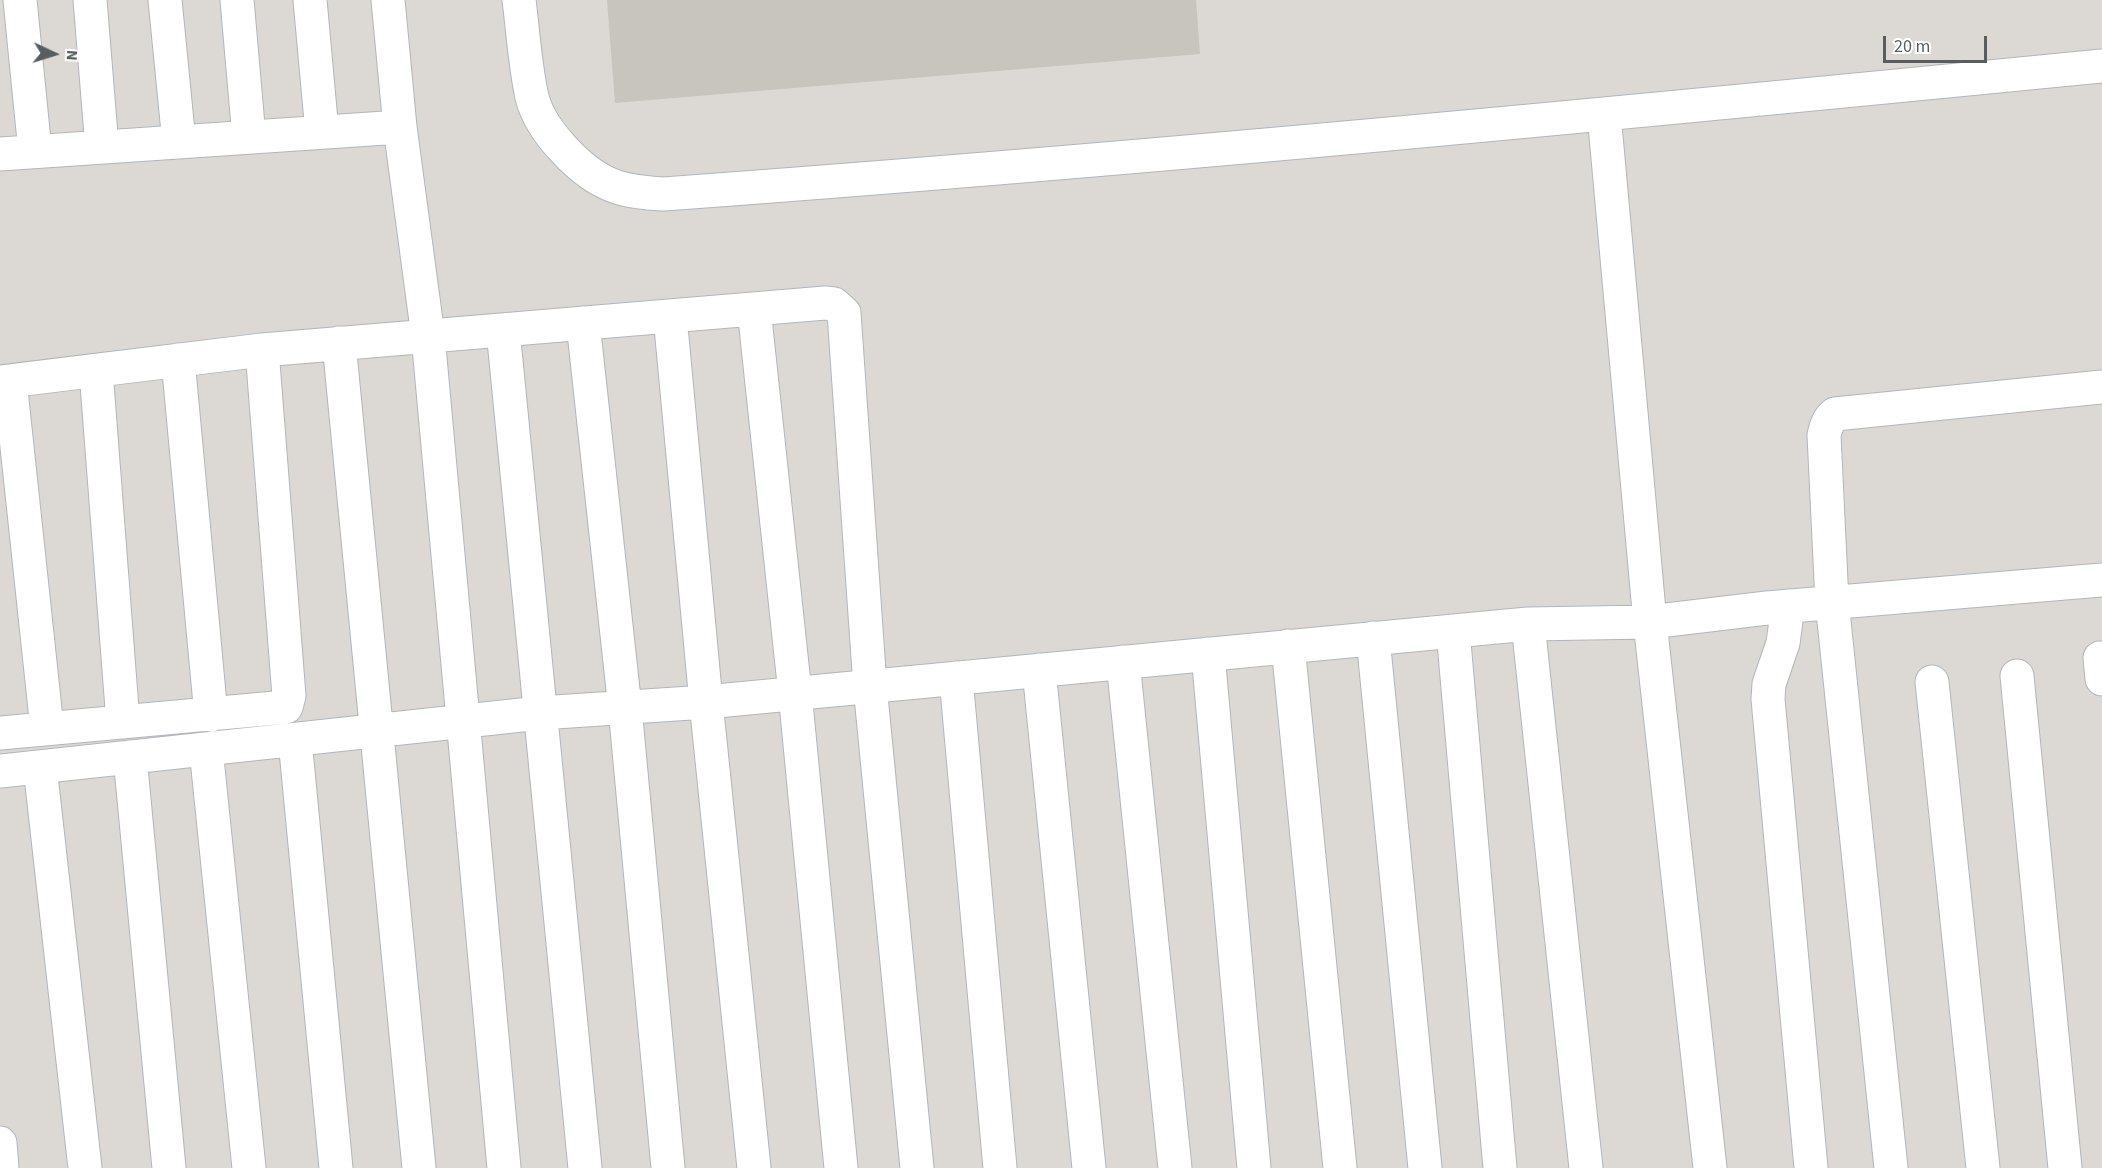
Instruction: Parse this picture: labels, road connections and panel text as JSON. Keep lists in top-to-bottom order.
{
  "scale_bar": "20 m",
  "north": "right"
}
